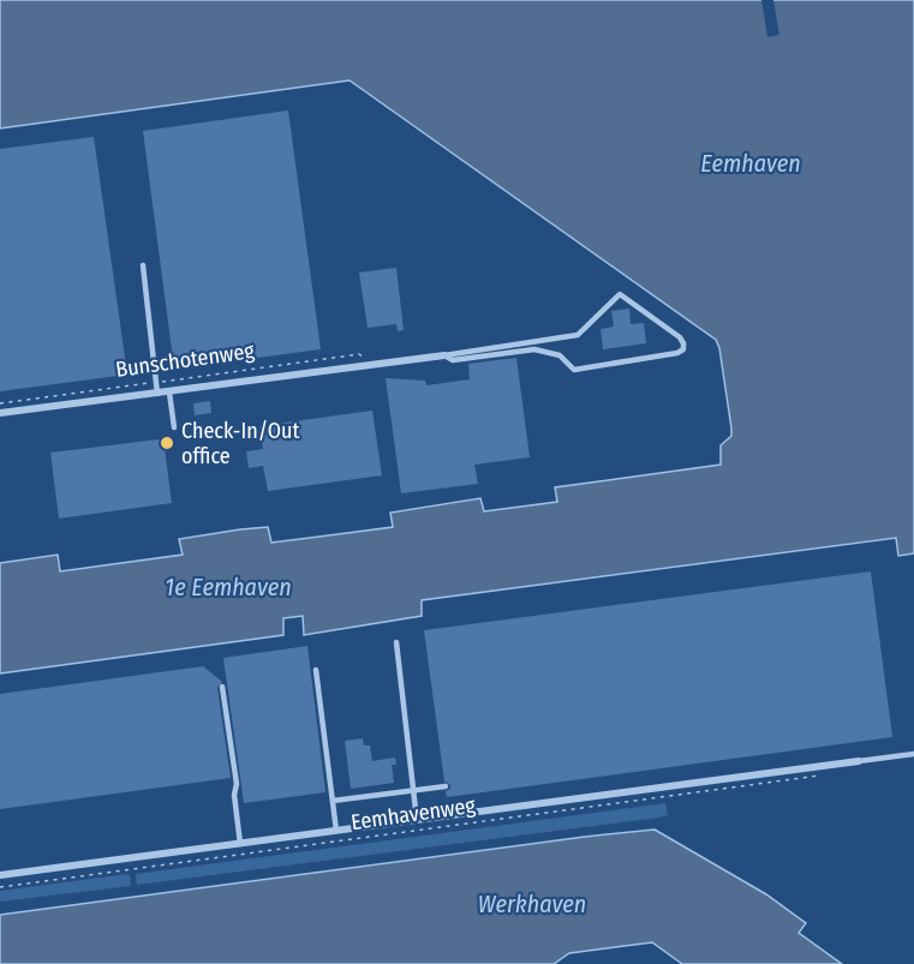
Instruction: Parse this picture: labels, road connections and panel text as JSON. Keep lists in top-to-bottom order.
{
  "streets": {
    "street": ["Bunschotenweg", "Eemhavenweg"]
  },
  "water": ["Eemhaven", "1e Eemhaven", "Werkhaven"],
  "places": ["Check-In/Out office"]
}
